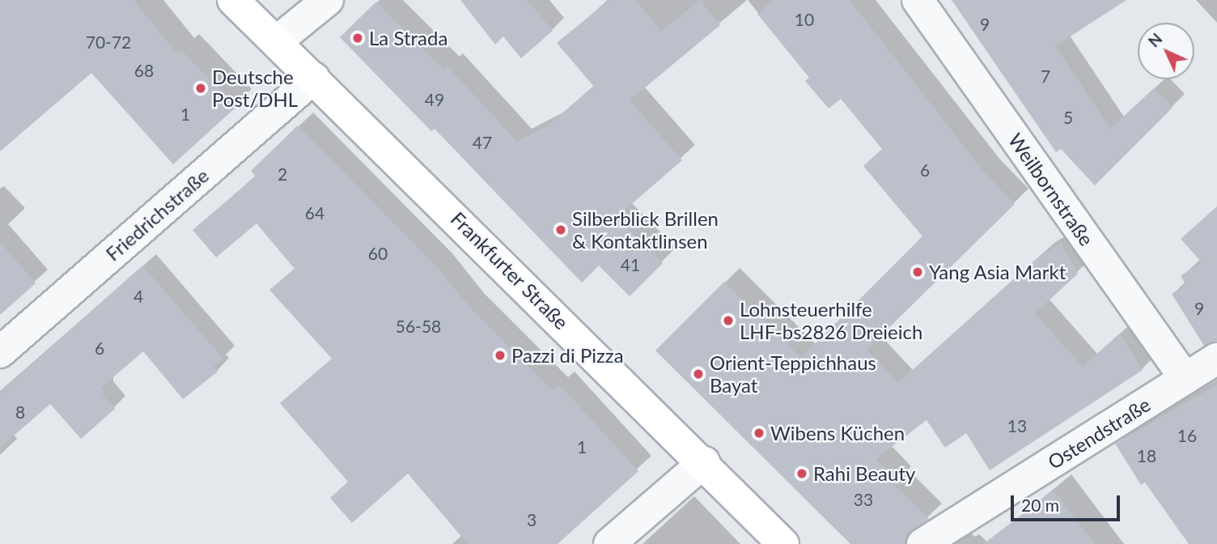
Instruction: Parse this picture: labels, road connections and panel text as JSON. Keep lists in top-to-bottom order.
{
  "streets": {
    "street": [
      "Weilbornstraße",
      "Friedrichstraße",
      "Frankfurter Straße",
      "Ostendstraße"
    ]
  },
  "crossings": [
    ["Weilbornstraße", "Ostendstraße"],
    ["Friedrichstraße", "Frankfurter Straße"]
  ],
  "places": [
    "La Strada",
    "Deutsche Post/DHL",
    "Silberblick Brillen & Kontaktlinsen",
    "Yang Asia Markt",
    "Lohnsteuerhilfe LHF-bs2826 Dreieich",
    "Pazzi di Pizza",
    "Orient-Teppichhaus Bayat",
    "Wibens Küchen",
    "Rahi Beauty"
  ],
  "house_numbers": [
    "10",
    "9",
    "70-72",
    "68",
    "7",
    "49",
    "1",
    "5",
    "47",
    "6",
    "2",
    "64",
    "60",
    "41",
    "4",
    "9",
    "56-58",
    "6",
    "8",
    "13",
    "16",
    "1",
    "18",
    "33",
    "3"
  ],
  "scale_bar": "20 m",
  "north": "top left"
}
